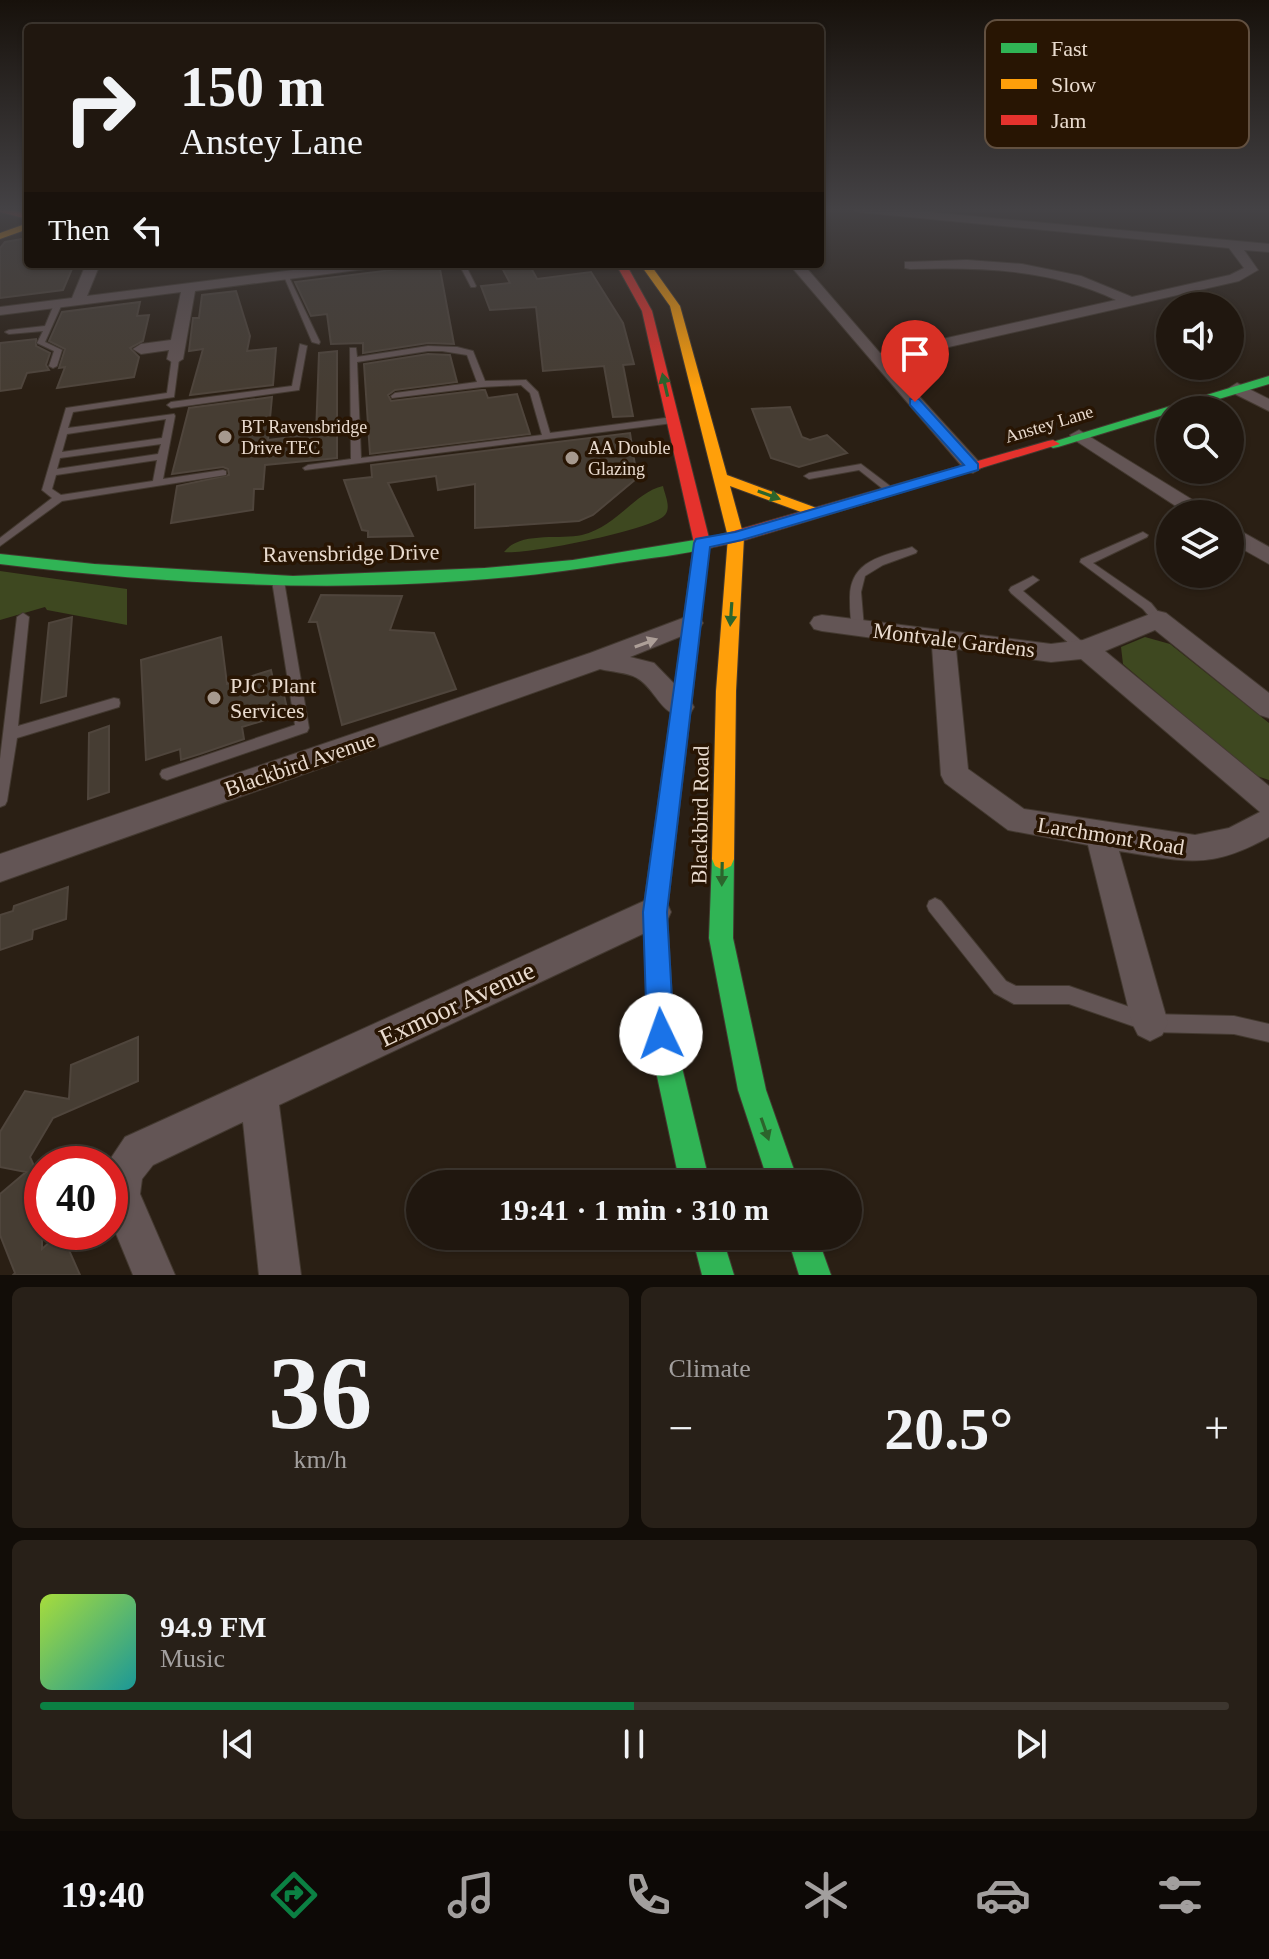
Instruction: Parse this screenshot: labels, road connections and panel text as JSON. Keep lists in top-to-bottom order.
{
  "streets": {
    "main road": ["Anstey Lane", "Ravensbridge Drive", "Blackbird Road"],
    "street": [
      "Montvale Gardens",
      "Blackbird Avenue",
      "Larchmont Road",
      "Exmoor Avenue"
    ]
  },
  "crossings": [
    ["Anstey Lane", "Ravensbridge Drive"],
    ["Anstey Lane", "Blackbird Road"],
    ["Ravensbridge Drive", "Blackbird Road"],
    ["Montvale Gardens", "Larchmont Road"],
    ["Blackbird Avenue", "Blackbird Road"],
    ["Blackbird Road", "Exmoor Avenue"]
  ],
  "places": ["BT Ravensbridge Drive TEC", "AA Double Glazing", "PJC Plant Services"],
  "legend": ["Fast", "Slow", "Jam"],
  "page": {
    "turn": ["150 m", "Anstey Lane"],
    "then": "Then",
    "limit": "40",
    "trip": "19:41 · 1 min · 310 m",
    "tile": [
      ["36", "km/h"],
      "Climate"
    ],
    "heat": ["−", "20.5°", "+"],
    "song": ["94.9 FM", "Music"],
    "tabs": "19:40"
  }
}
